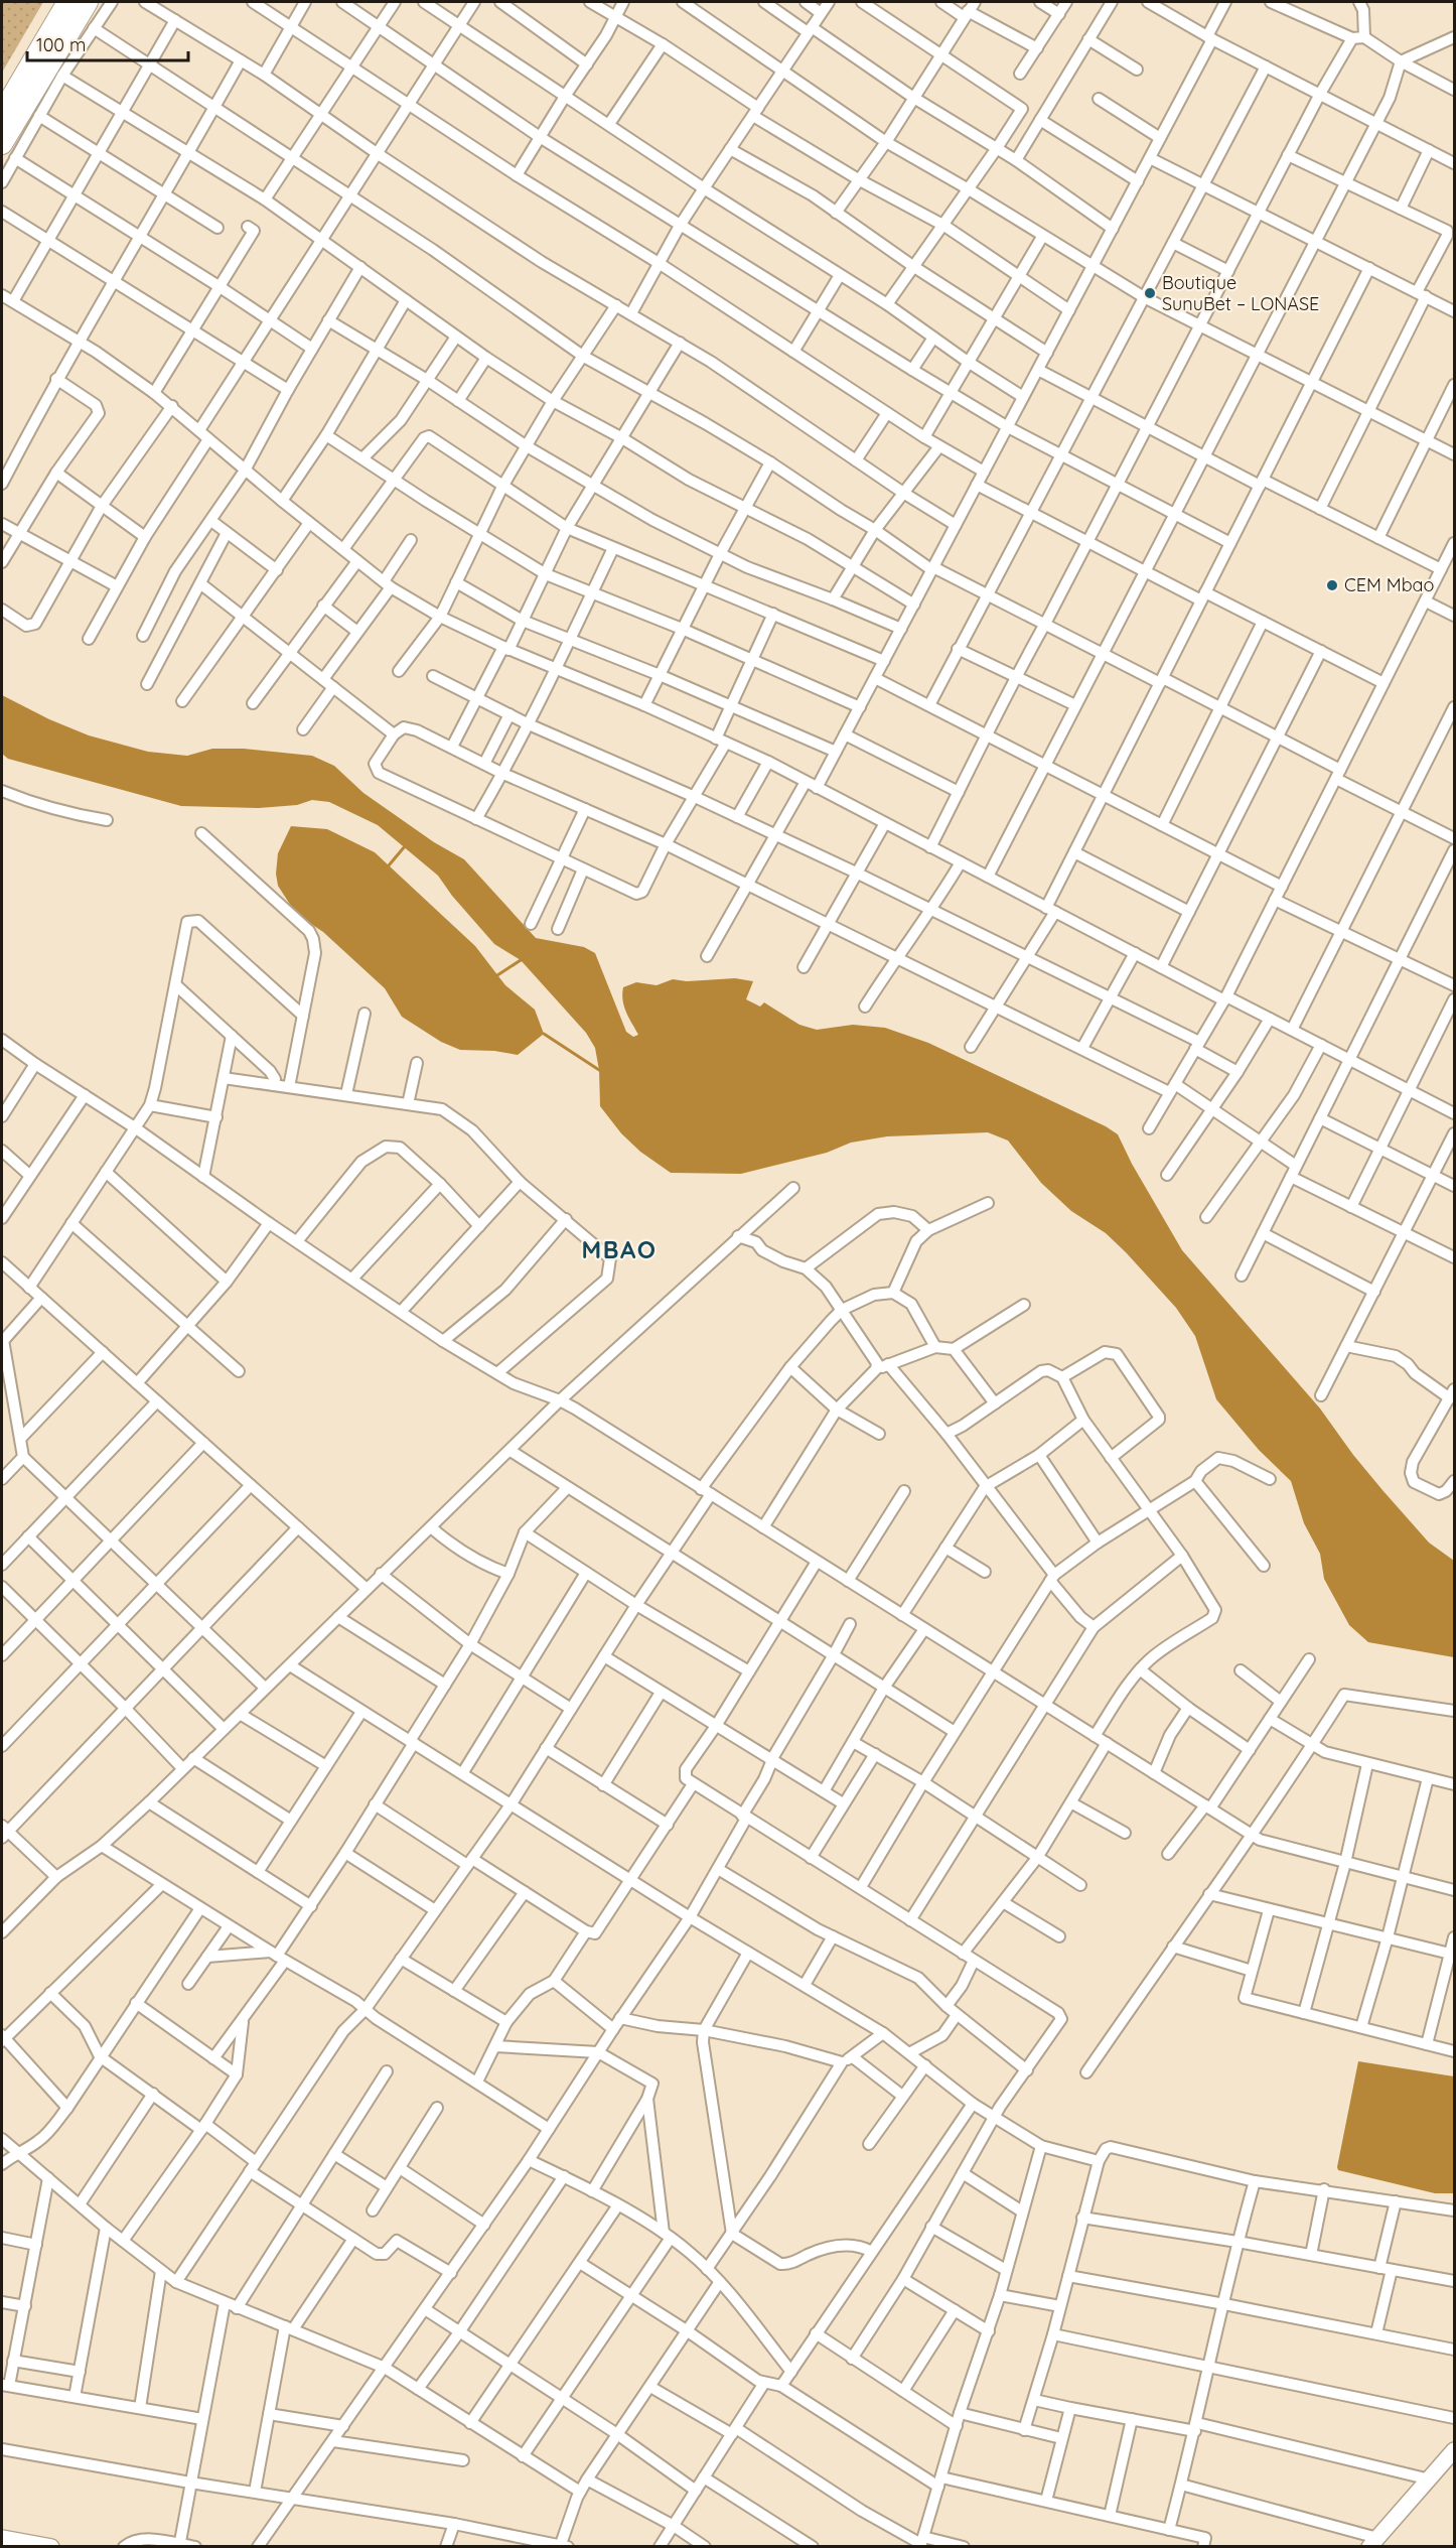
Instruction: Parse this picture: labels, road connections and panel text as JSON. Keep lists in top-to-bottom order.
{
  "districts": ["MBAO"],
  "places": ["Boutique SunuBet – LONASE", "CEM Mbao"],
  "scale_bar": "100 m"
}
